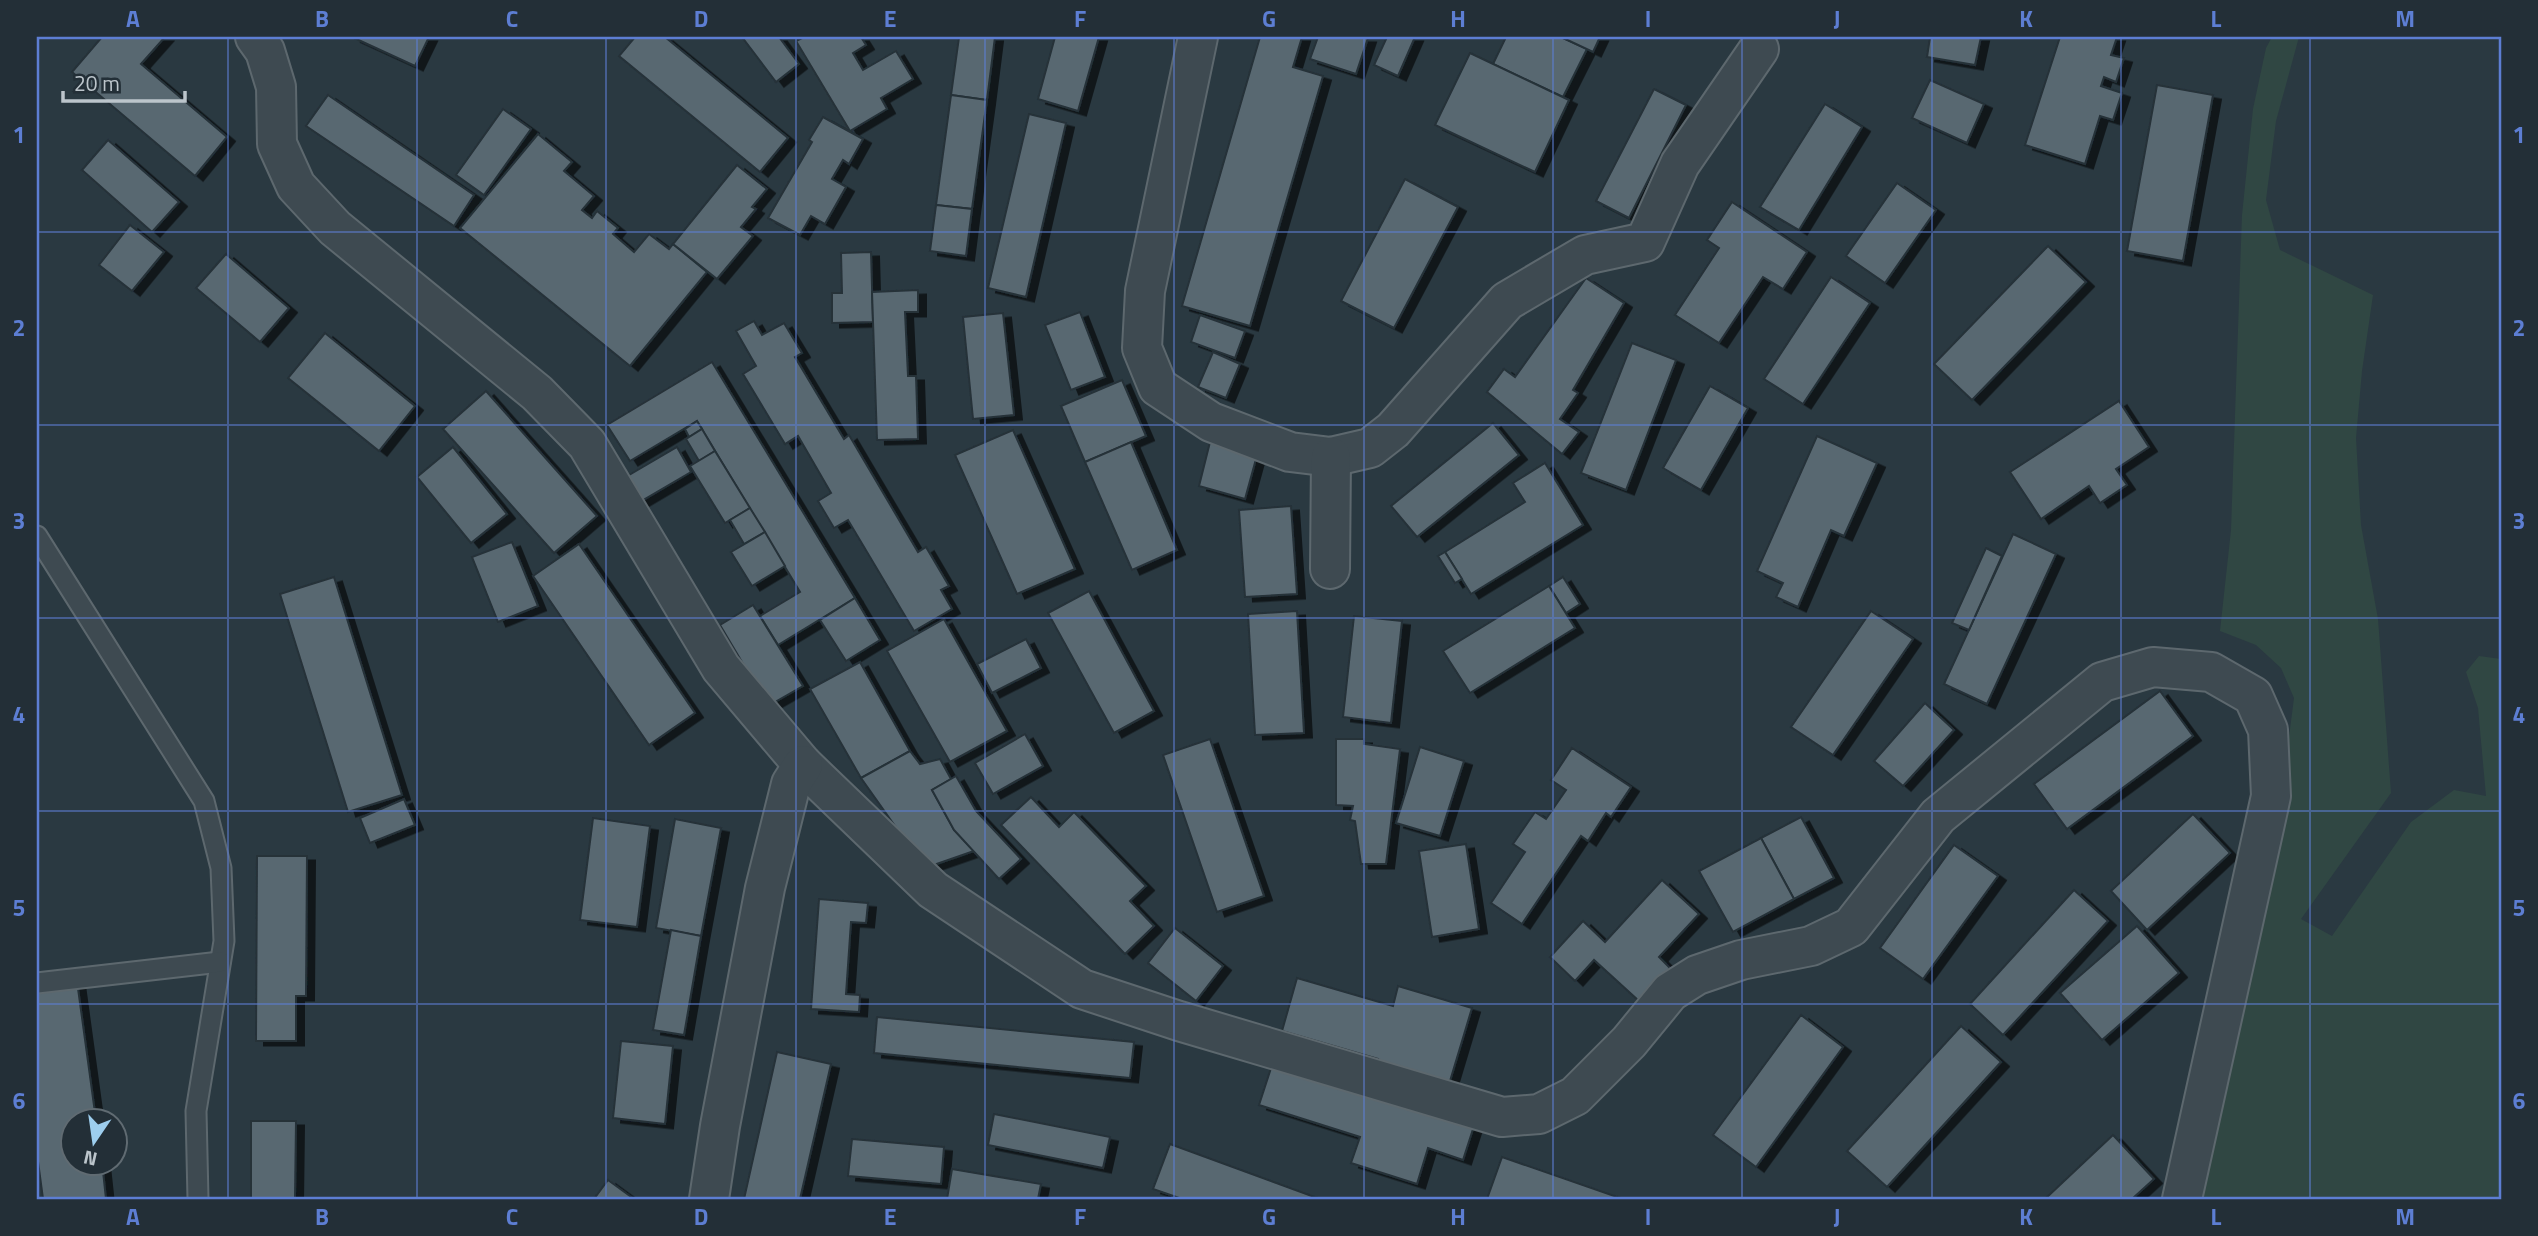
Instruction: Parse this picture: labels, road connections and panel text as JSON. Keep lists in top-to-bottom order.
{
  "scale_bar": "20 m",
  "north": "bottom",
  "grid": {
    "columns": [
      "A",
      "B",
      "C",
      "D",
      "E",
      "F",
      "G",
      "H",
      "I",
      "J",
      "K",
      "L",
      "M"
    ],
    "rows": [
      "1",
      "2",
      "3",
      "4",
      "5",
      "6"
    ]
  }
}
